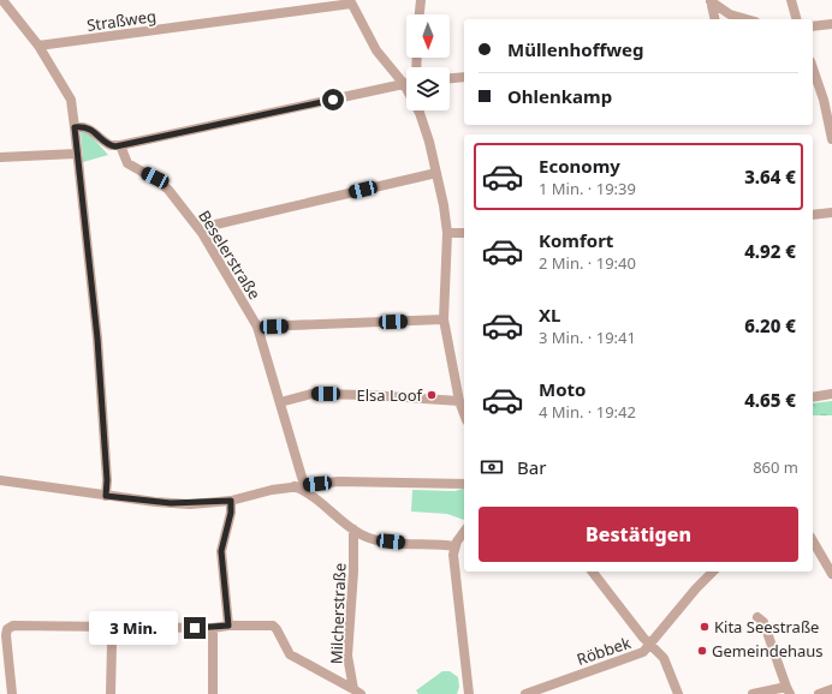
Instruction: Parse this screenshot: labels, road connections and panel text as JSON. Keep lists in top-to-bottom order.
{
  "streets": {
    "street": [
      "Straßweg",
      "Beselerstraße",
      "Milcherstraße",
      "Röbbek"
    ]
  },
  "places": ["Elsa Loof", "Kita Seestraße", "Gemeindehaus"],
  "north": "bottom",
  "page": {
    "banner": ["Müllenhoffweg", "Ohlenkamp"],
    "list": [
      {
        "name": "Economy",
        "note": "1 Min. · 19:39",
        "value": "3.64 €"
      },
      {
        "name": "Komfort",
        "note": "2 Min. · 19:40",
        "value": "4.92 €"
      },
      {
        "name": "XL",
        "note": "3 Min. · 19:41",
        "value": "6.20 €"
      },
      {
        "name": "Moto",
        "note": "4 Min. · 19:42",
        "value": "4.65 €"
      }
    ],
    "pay": ["Bar", "860 m"],
    "buttons": "Bestätigen",
    "bubble": "3 Min."
  }
}
